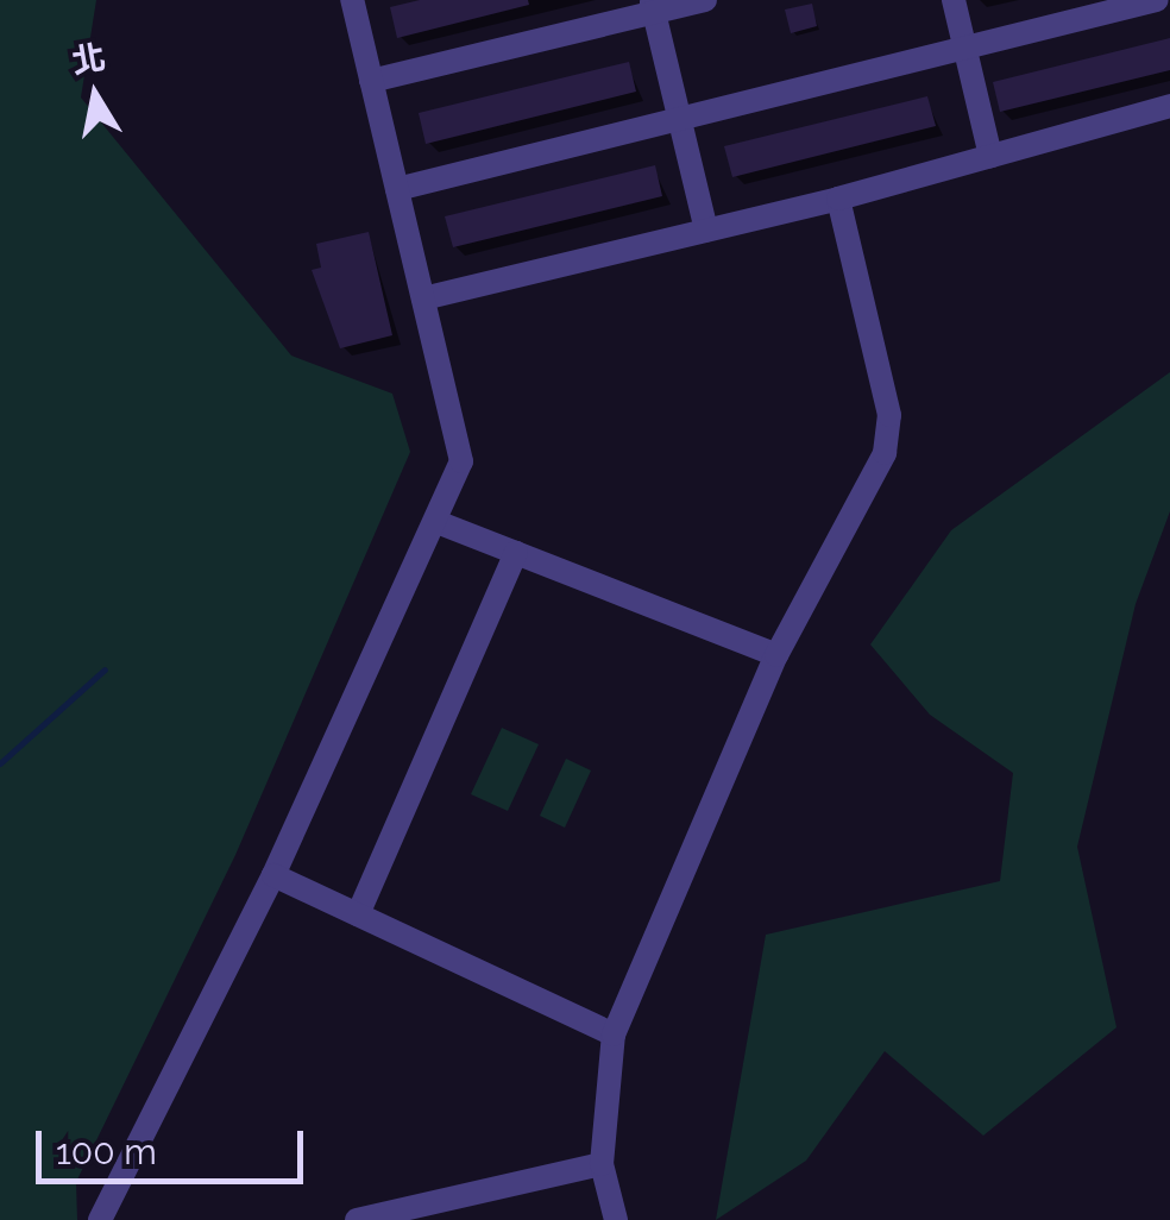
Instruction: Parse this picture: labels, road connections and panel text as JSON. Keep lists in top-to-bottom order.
{
  "scale_bar": "100 m",
  "north": "top"
}
